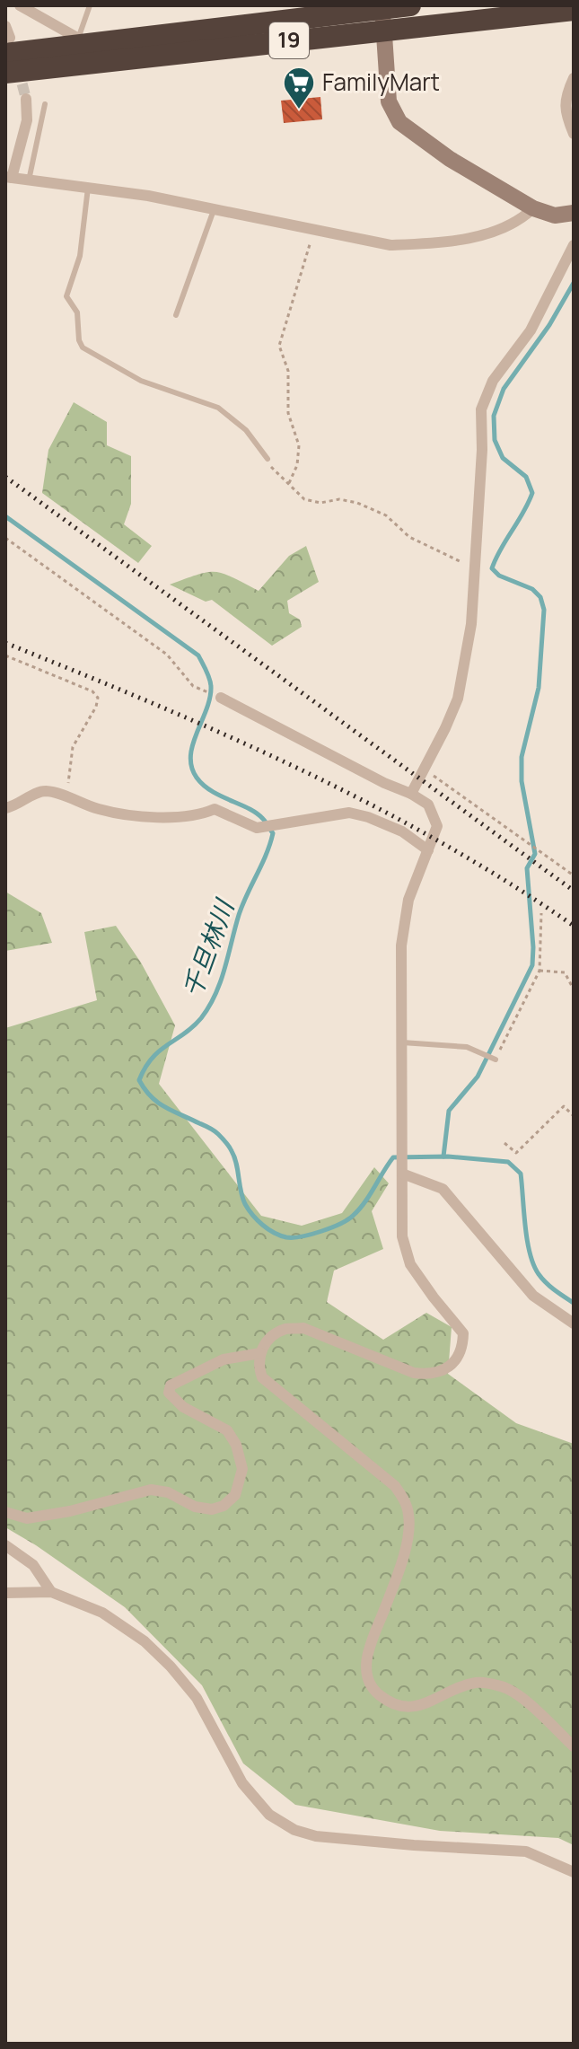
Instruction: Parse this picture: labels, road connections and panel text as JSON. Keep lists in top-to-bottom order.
{
  "streets": {
    "highway": ["19"]
  },
  "water": ["千旦林川"],
  "places": {
    "supermarket": ["FamilyMart"]
  }
}
